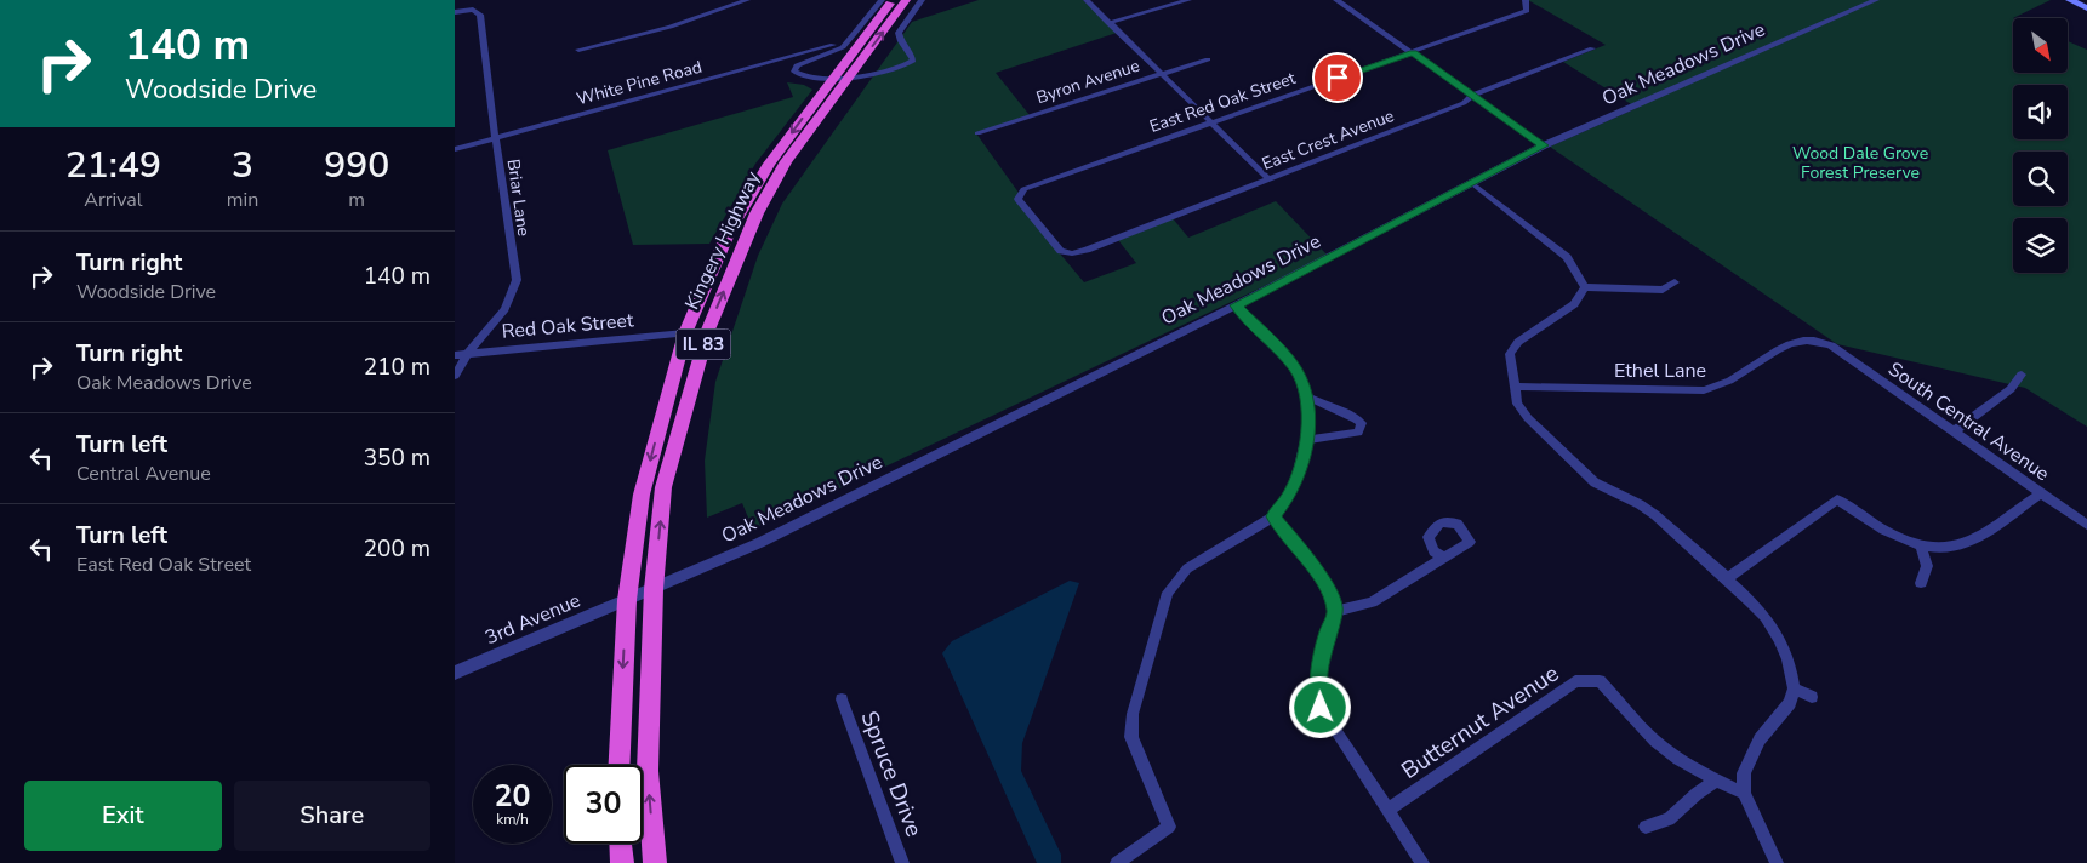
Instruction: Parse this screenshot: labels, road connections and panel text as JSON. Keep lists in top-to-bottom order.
{
  "streets": {
    "highway": ["Kingery Highway", "IL 83"],
    "street": [
      "Oak Meadows Drive",
      "Byron Avenue",
      "White Pine Road",
      "East Red Oak Street",
      "East Crest Avenue",
      "Briar Lane",
      "Red Oak Street",
      "Ethel Lane",
      "South Central Avenue",
      "3rd Avenue",
      "Butternut Avenue",
      "Spruce Drive"
    ]
  },
  "crossings": [
    ["Oak Meadows Drive", "Kingery Highway"],
    ["Oak Meadows Drive", "3rd Avenue"],
    ["White Pine Road", "Briar Lane"],
    ["East Red Oak Street", "East Crest Avenue"],
    ["Briar Lane", "Red Oak Street"],
    ["Kingery Highway", "Red Oak Street"],
    ["Kingery Highway", "3rd Avenue"],
    ["Ethel Lane", "South Central Avenue"]
  ],
  "parks": ["Wood Dale Grove Forest Preserve"],
  "north": "bottom right",
  "page": {
    "turn": ["140 m", "Woodside Drive"],
    "eta": [
      "21:49",
      "Arrival",
      "3",
      "min",
      "990",
      "m"
    ],
    "list": [
      {
        "name": "Turn right",
        "note": "Woodside Drive",
        "value": "140 m"
      },
      {
        "name": "Turn right",
        "note": "Oak Meadows Drive",
        "value": "210 m"
      },
      {
        "name": "Turn left",
        "note": "Central Avenue",
        "value": "350 m"
      },
      {
        "name": "Turn left",
        "note": "East Red Oak Street",
        "value": "200 m"
      }
    ],
    "speed": "20 km/h",
    "limit": "30",
    "buttons": ["Exit", "Share"]
  }
}
